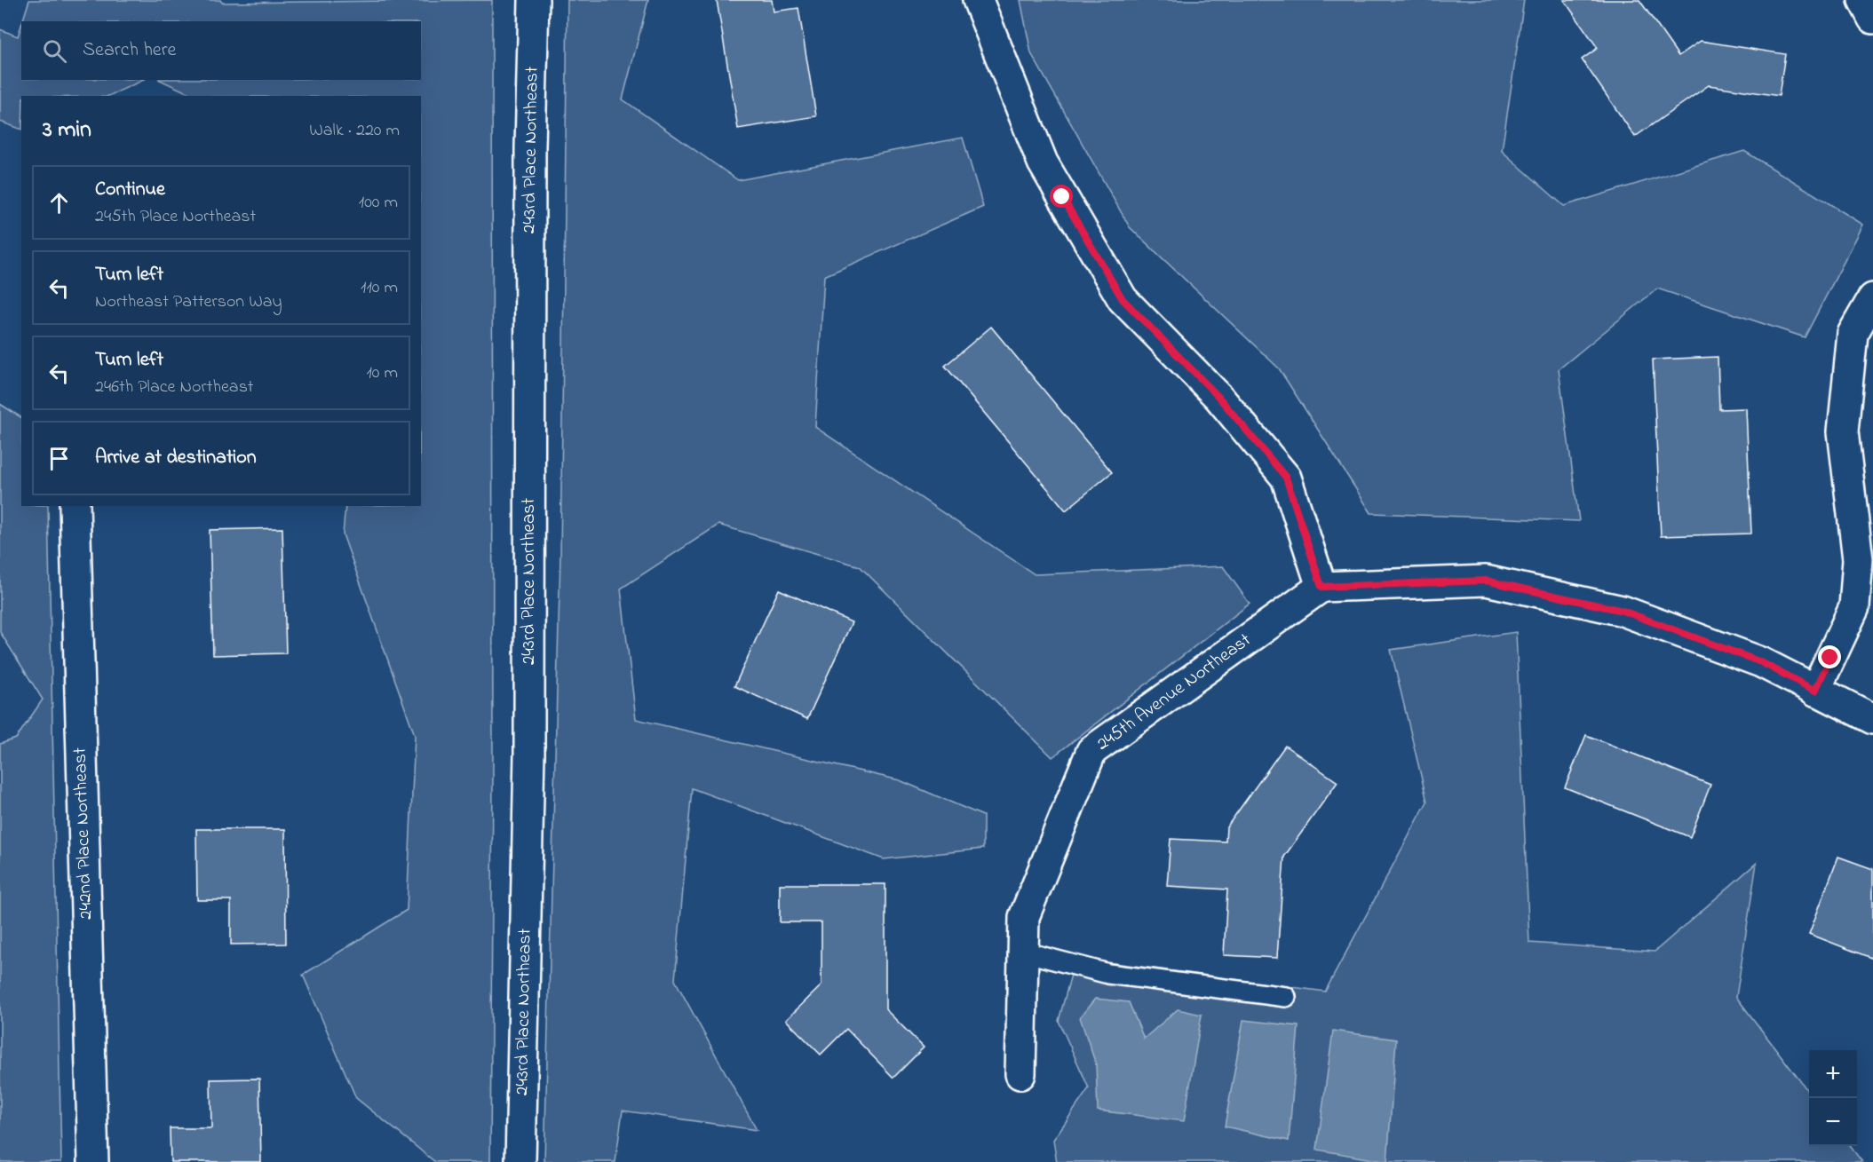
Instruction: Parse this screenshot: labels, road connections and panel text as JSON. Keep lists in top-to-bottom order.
{
  "streets": {
    "street": ["243rd Place Northeast", "245th Avenue Northeast", "242nd Place Northeast"]
  },
  "page": {
    "search": "Search here",
    "heading": ["3 min", "Walk · 220 m"],
    "list": [
      ["Continue", "245th Place Northeast", "100 m"],
      ["Turn left", "Northeast Patterson Way", "110 m"],
      ["Turn left", "246th Place Northeast", "10 m"],
      "Arrive at destination"
    ],
    "map_buttons": ["+", "−"]
  }
}
